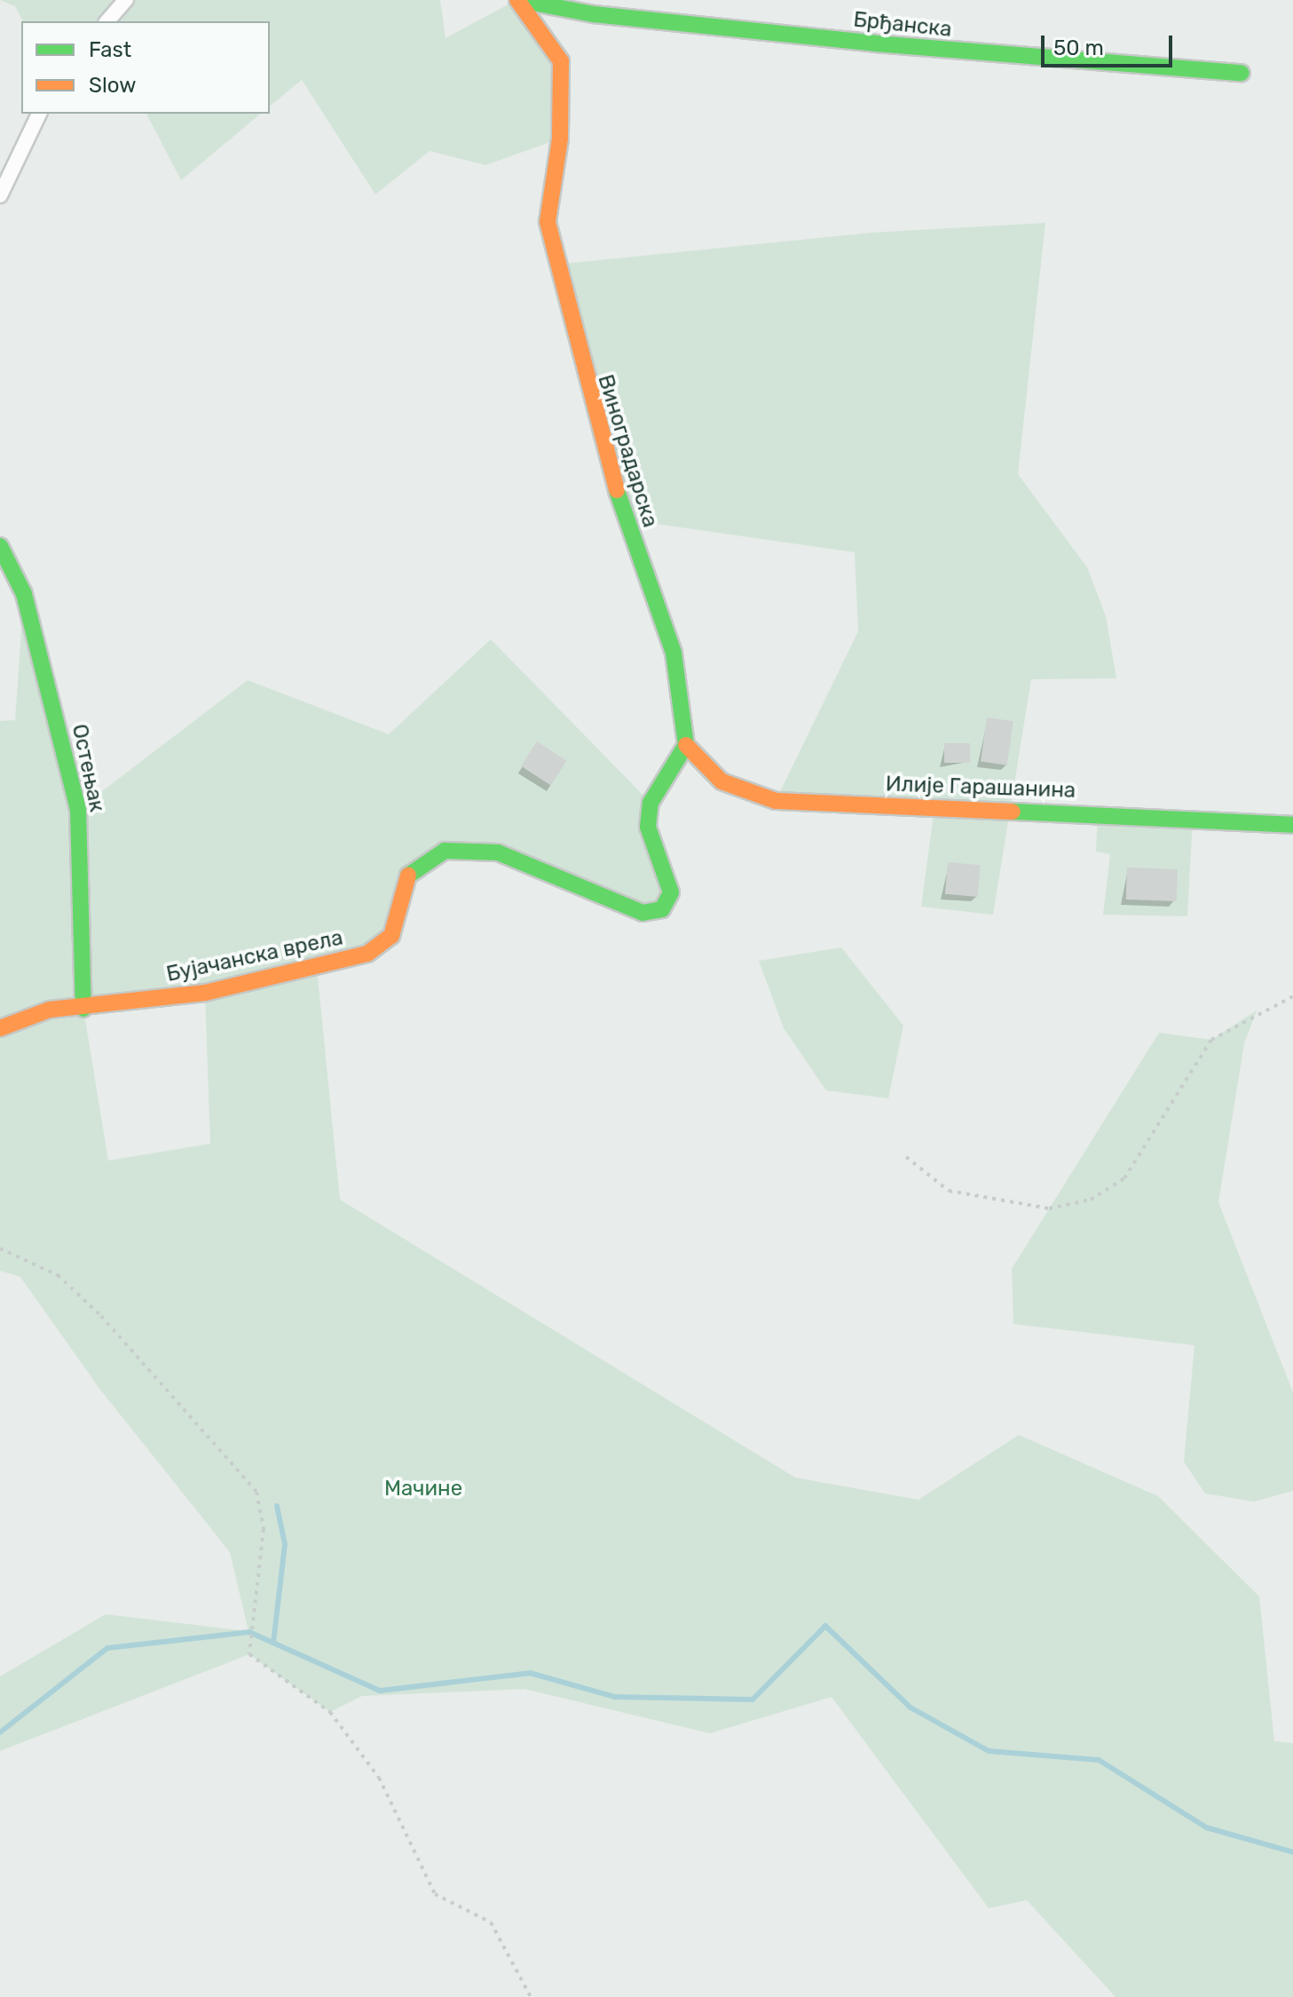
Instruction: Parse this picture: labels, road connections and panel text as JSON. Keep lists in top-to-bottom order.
{
  "streets": {
    "street": [
      "Брђанска",
      "Виноградарска",
      "Остењак",
      "Илије Гарашанина",
      "Бујачанска врела"
    ]
  },
  "crossings": [
    ["Брђанска", "Виноградарска"],
    ["Виноградарска", "Илије Гарашанина"],
    ["Виноградарска", "Бујачанска врела"],
    ["Остењак", "Бујачанска врела"],
    ["Илије Гарашанина", "Бујачанска врела"]
  ],
  "parks": ["Мачине"],
  "legend": ["Fast", "Slow"],
  "scale_bar": "50 m"
}
